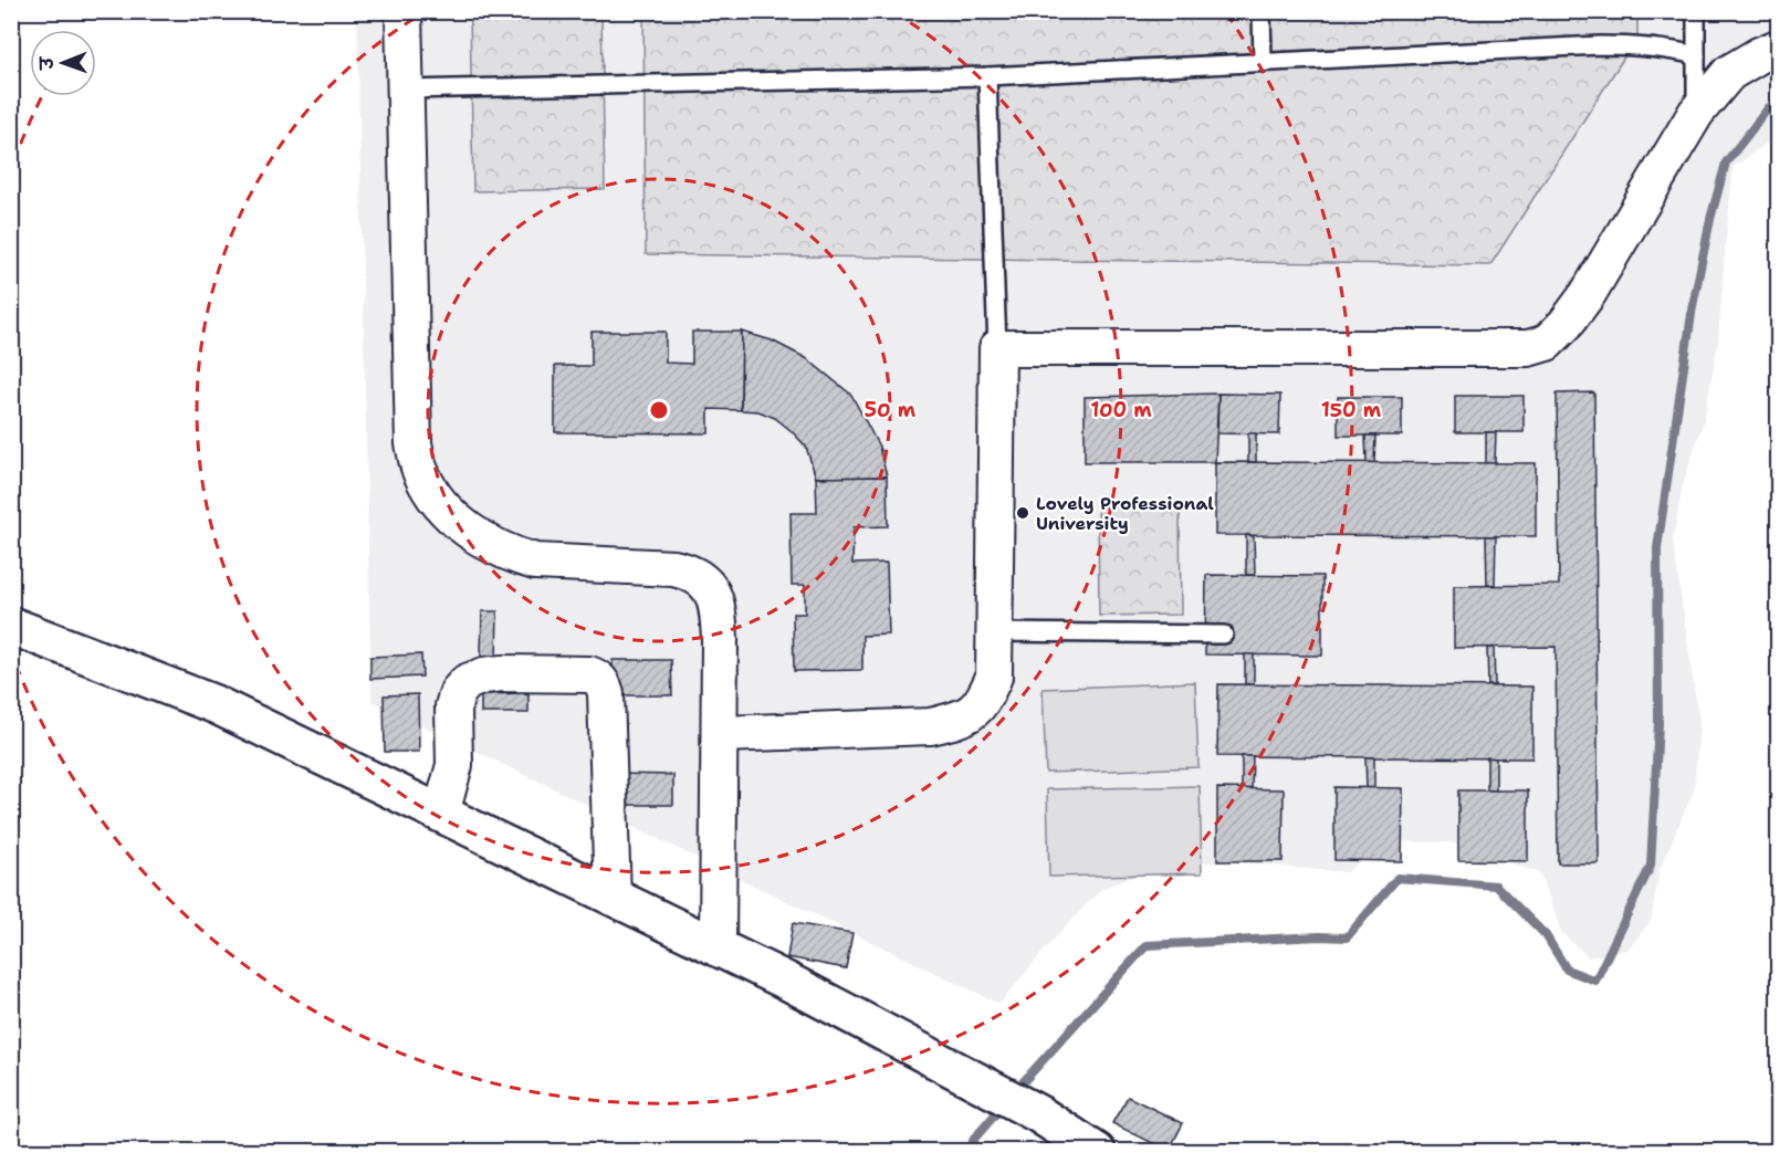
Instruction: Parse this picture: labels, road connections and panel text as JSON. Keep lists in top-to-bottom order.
{
  "places": ["Lovely Professional University"],
  "north": "left",
  "rings": ["50 m", "100 m", "150 m"]
}
